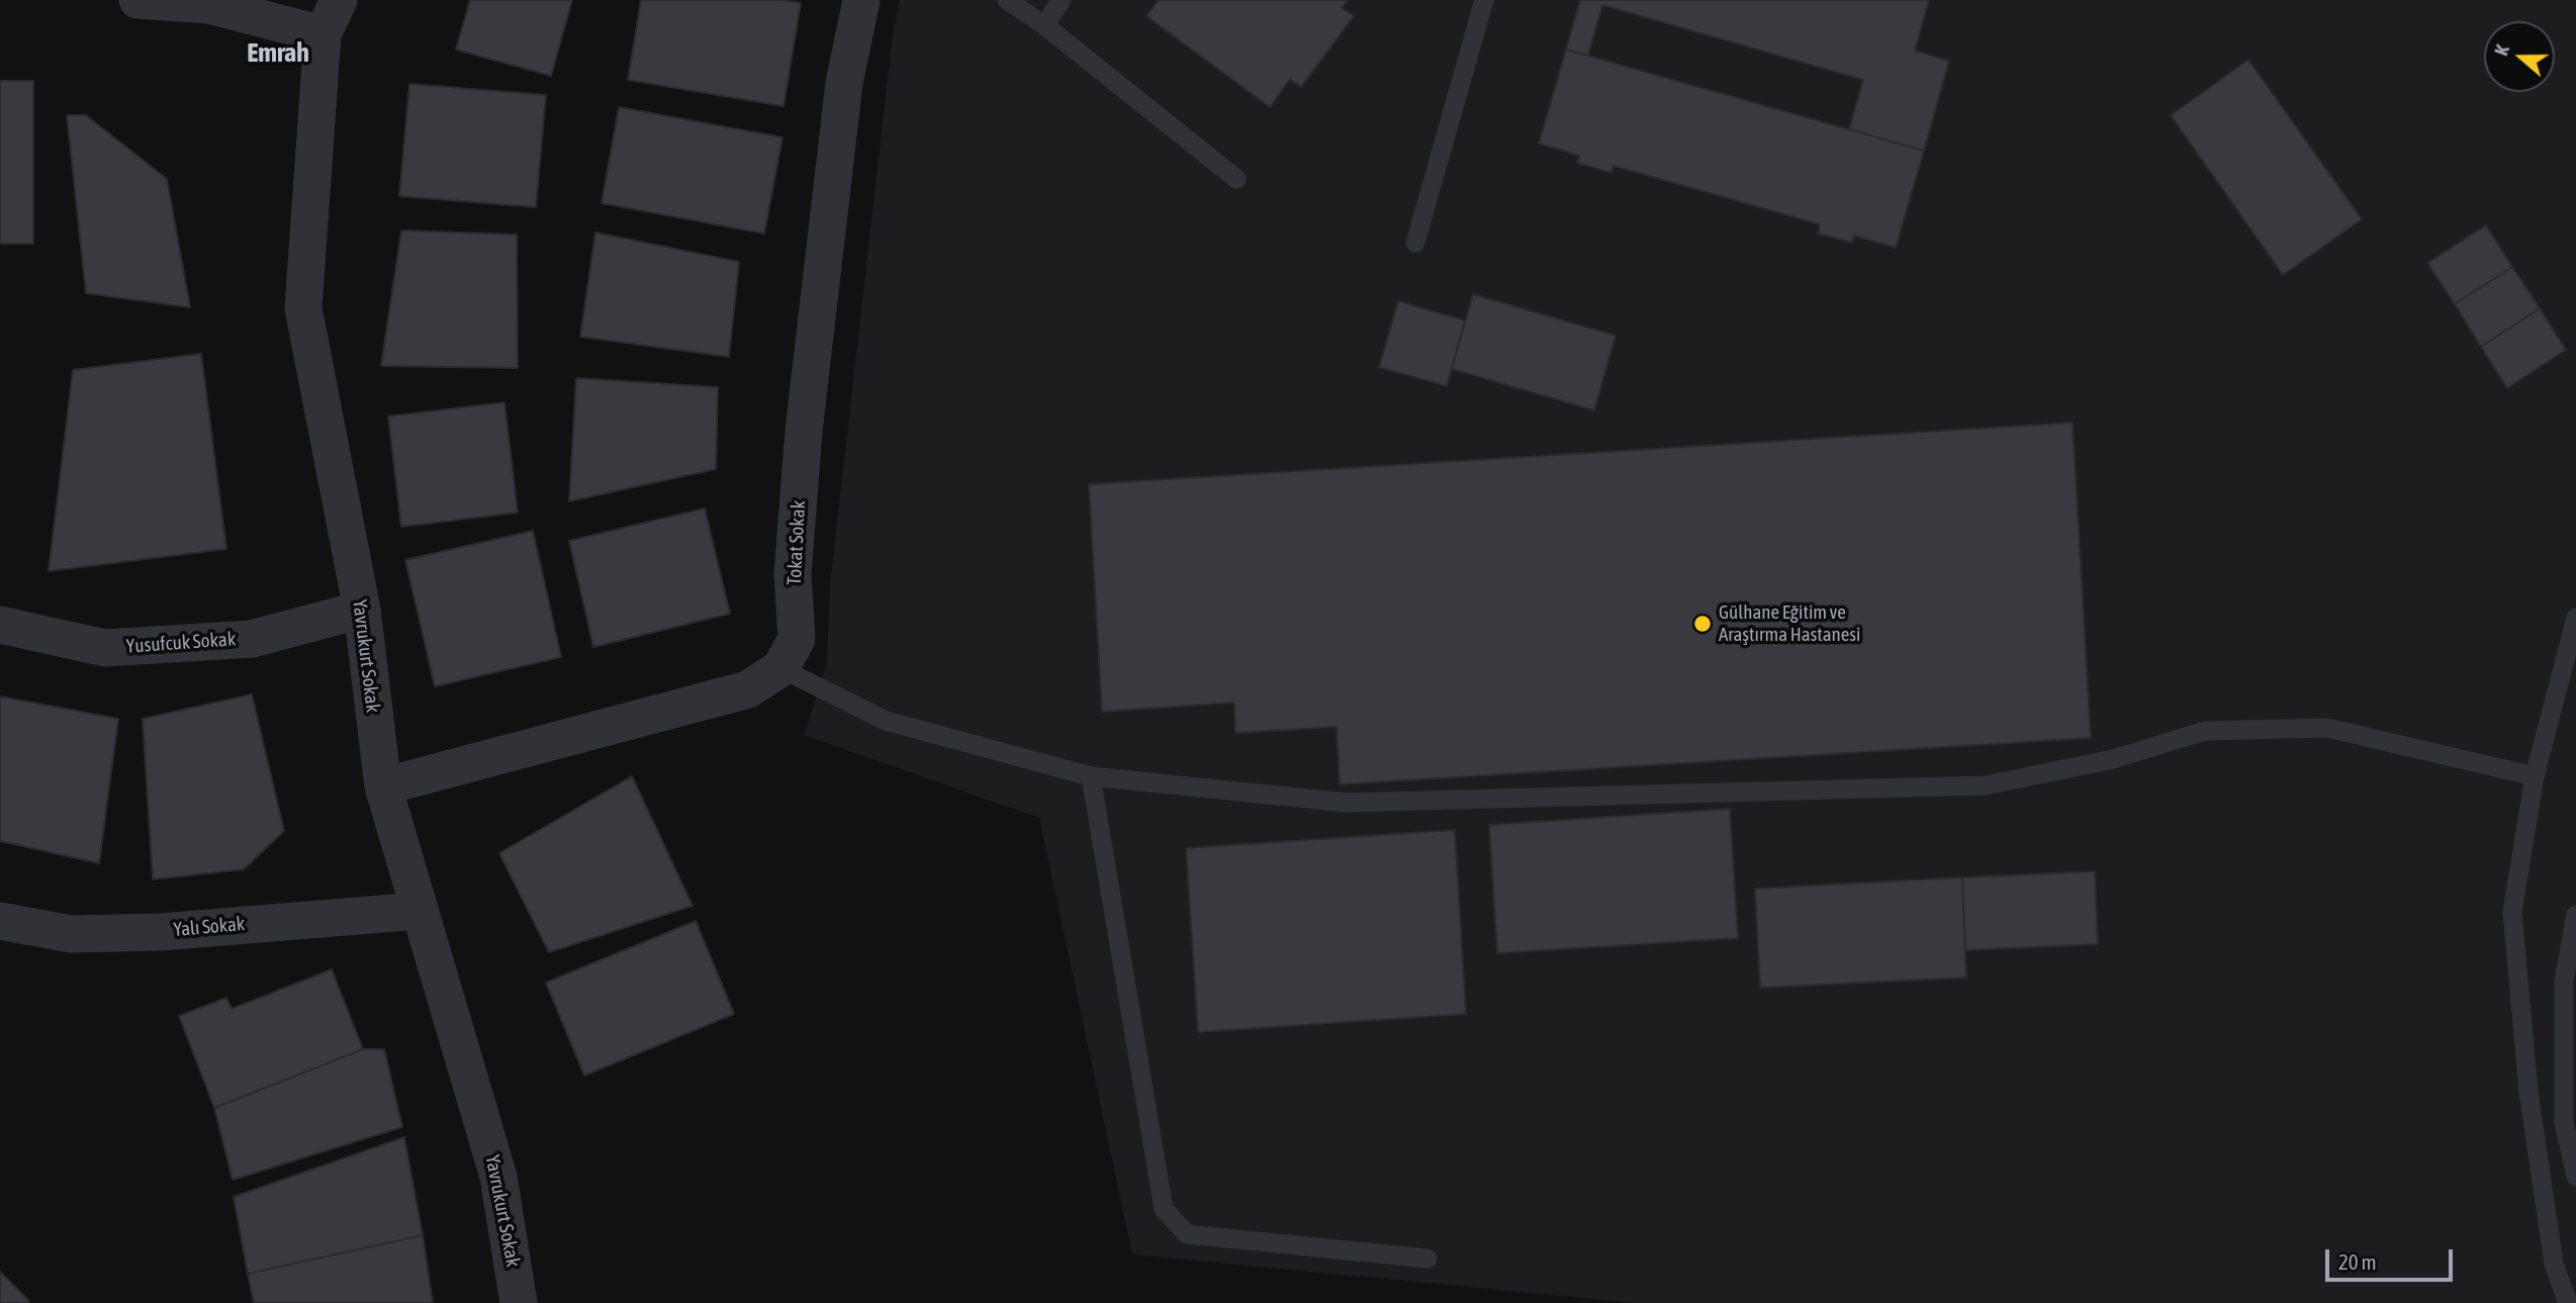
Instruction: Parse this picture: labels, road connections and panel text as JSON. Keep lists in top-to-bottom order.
{
  "streets": {
    "street": [
      "Tokat Sokak",
      "Yusufcuk Sokak",
      "Yavrukurt Sokak",
      "Yalı Sokak"
    ]
  },
  "crossings": [
    ["Tokat Sokak", "Yavrukurt Sokak"],
    ["Yusufcuk Sokak", "Yavrukurt Sokak"],
    ["Yavrukurt Sokak", "Yalı Sokak"]
  ],
  "districts": ["Emrah"],
  "places": ["Gülhane Eğitim ve Araştırma Hastanesi"],
  "scale_bar": "20 m",
  "north": "left"
}
